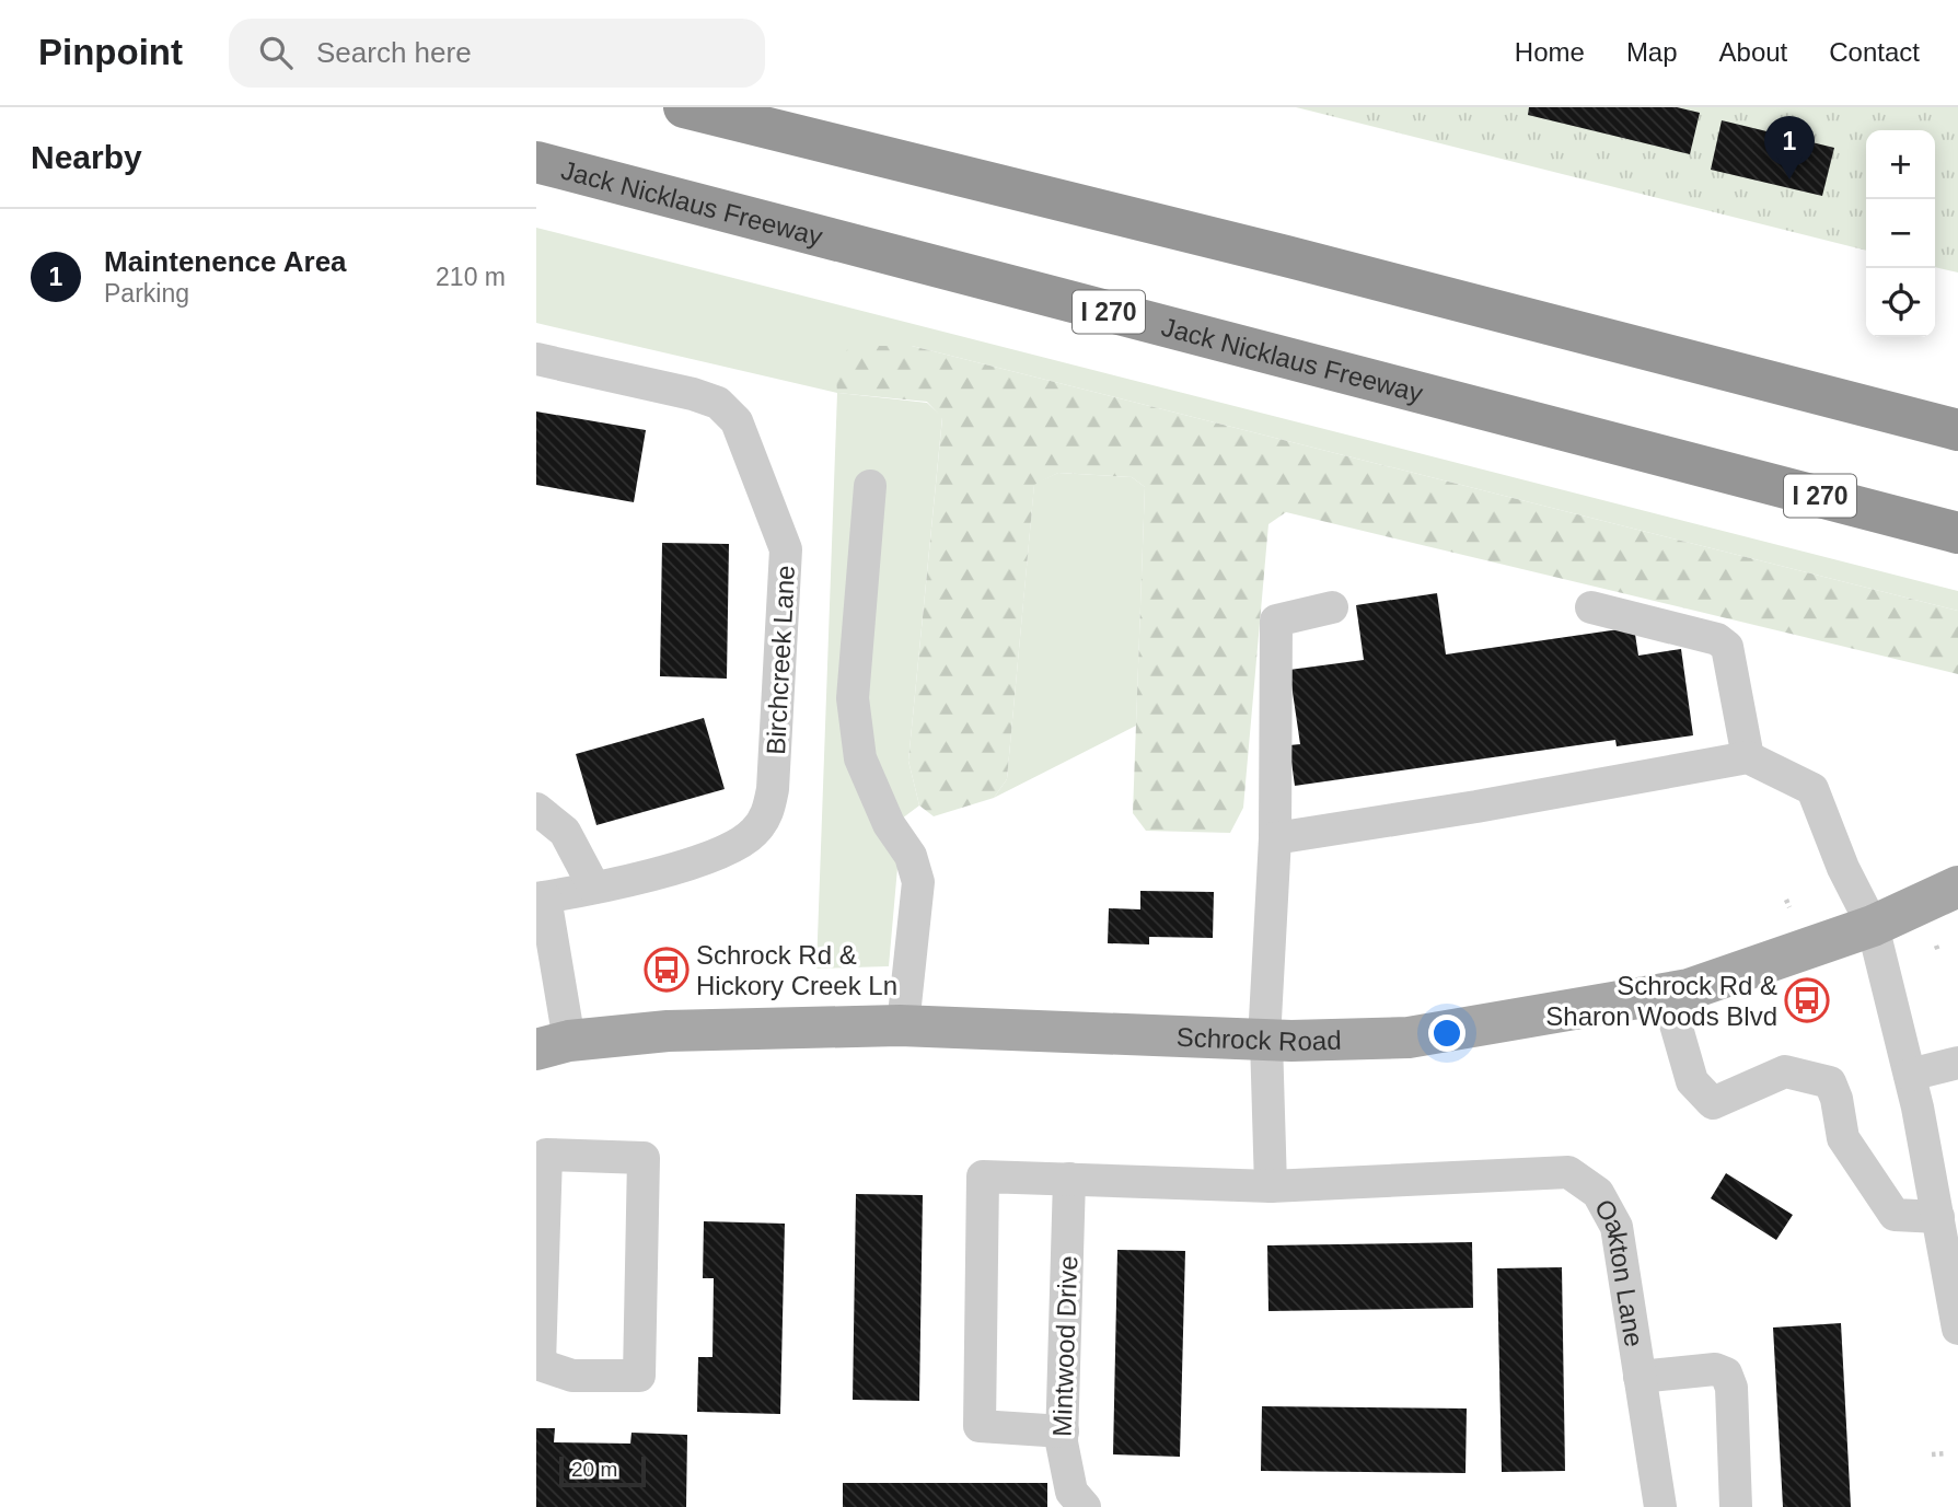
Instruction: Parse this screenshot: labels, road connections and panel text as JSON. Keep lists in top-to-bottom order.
{
  "streets": {
    "highway": ["Jack Nicklaus Freeway", "I 270"],
    "main road": ["Schrock Road"],
    "street": ["Birchcreek Lane", "Oakton Lane", "Mintwood Drive"]
  },
  "crossings": [
    ["Oakton Lane", "Mintwood Drive"]
  ],
  "places": {
    "bus stop": ["Schrock Rd & Hickory Creek Ln", "Schrock Rd & Sharon Woods Blvd"]
  },
  "scale_bar": "20 m",
  "page": {
    "header": "Pinpoint",
    "search": "Search here",
    "nav": [
      "Home",
      "Map",
      "About",
      "Contact"
    ],
    "heading": "Nearby",
    "pins": "1",
    "map_buttons": ["+", "−"],
    "list": [
      {
        "mark": "1",
        "name": "Maintenence Area",
        "note": "Parking",
        "value": "210 m"
      }
    ],
    "scale": "20 m"
  }
}
